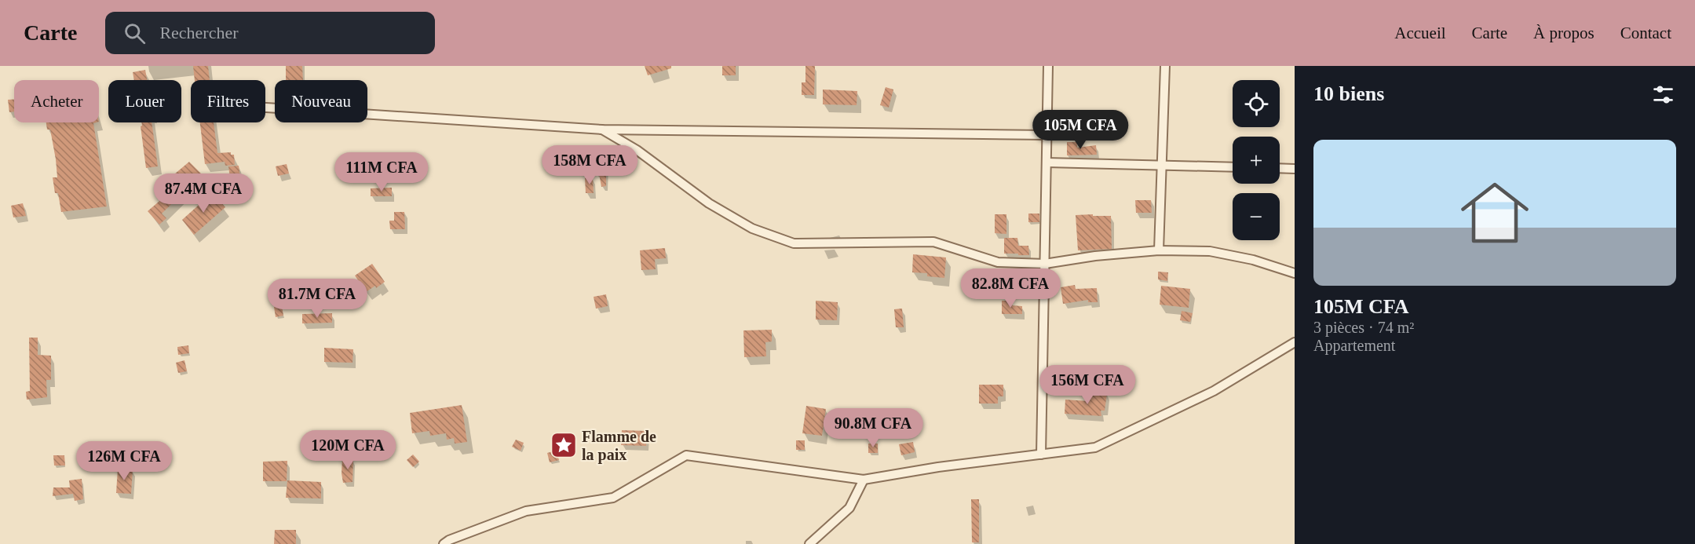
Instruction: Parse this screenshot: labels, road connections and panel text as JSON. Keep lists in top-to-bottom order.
{
  "places": {
    "place": ["Flamme de la paix"]
  },
  "page": {
    "header": "Carte",
    "search": "Rechercher",
    "nav": [
      "Accueil",
      "Carte",
      "À propos",
      "Contact"
    ],
    "heading": "10 biens",
    "map_buttons": ["+", "−"],
    "chip": [
      "Acheter",
      "Louer",
      "Filtres",
      "Nouveau"
    ],
    "price": [
      "105M CFA",
      "158M CFA",
      "111M CFA",
      "87.4M CFA",
      "82.8M CFA",
      "81.7M CFA",
      "156M CFA",
      "90.8M CFA",
      "120M CFA",
      "126M CFA"
    ],
    "list": [
      {
        "name": "105M CFA",
        "note": "3 pièces · 74 m² · Appartement"
      }
    ]
  }
}
